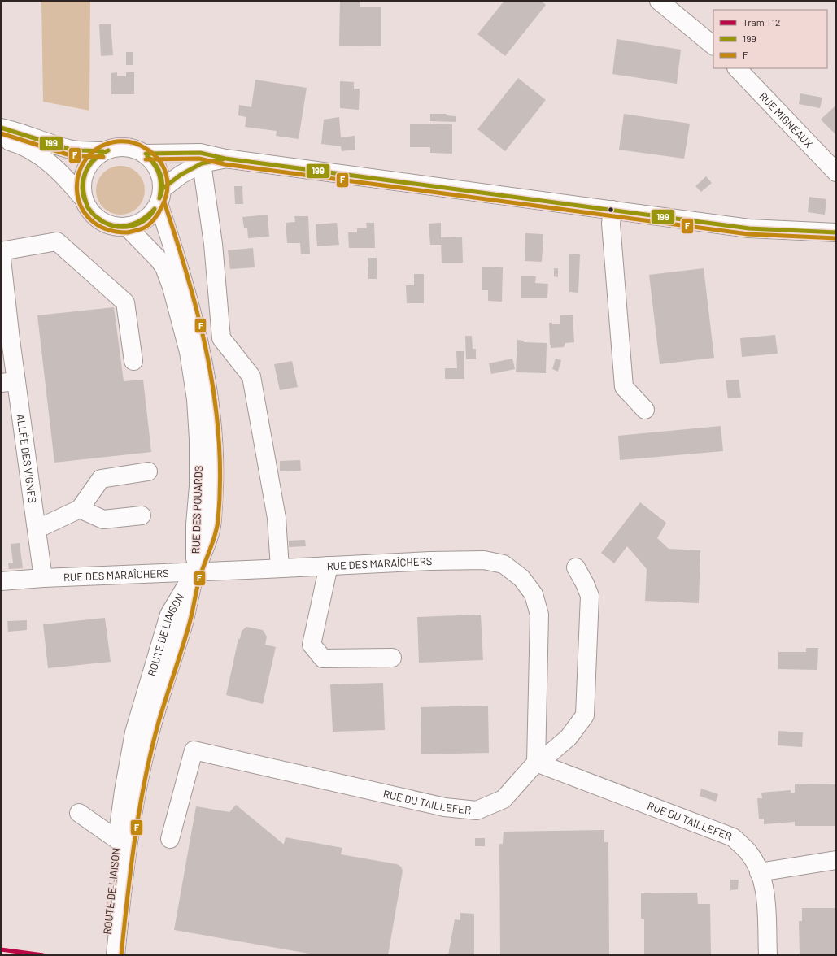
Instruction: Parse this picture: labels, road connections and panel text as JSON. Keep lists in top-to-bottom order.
{
  "streets": {
    "street": [
      "RUE MIGNEAUX",
      "ALLÉE DES VIGNES",
      "RUE DES POUARDS",
      "RUE DES MARAÎCHERS",
      "ROUTE DE LIAISON",
      "RUE DU TAILLEFER"
    ]
  },
  "crossings": [
    ["ALLÉE DES VIGNES", "RUE DES MARAÎCHERS"],
    ["RUE DES POUARDS", "RUE DES MARAÎCHERS"],
    ["RUE DES POUARDS", "ROUTE DE LIAISON"],
    ["RUE DES MARAÎCHERS", "ROUTE DE LIAISON"],
    ["RUE DES MARAÎCHERS", "RUE DU TAILLEFER"]
  ],
  "lines": ["transit line 199", "transit line F", "tram line T12"],
  "legend": ["Tram T12", "199", "F"]
}
